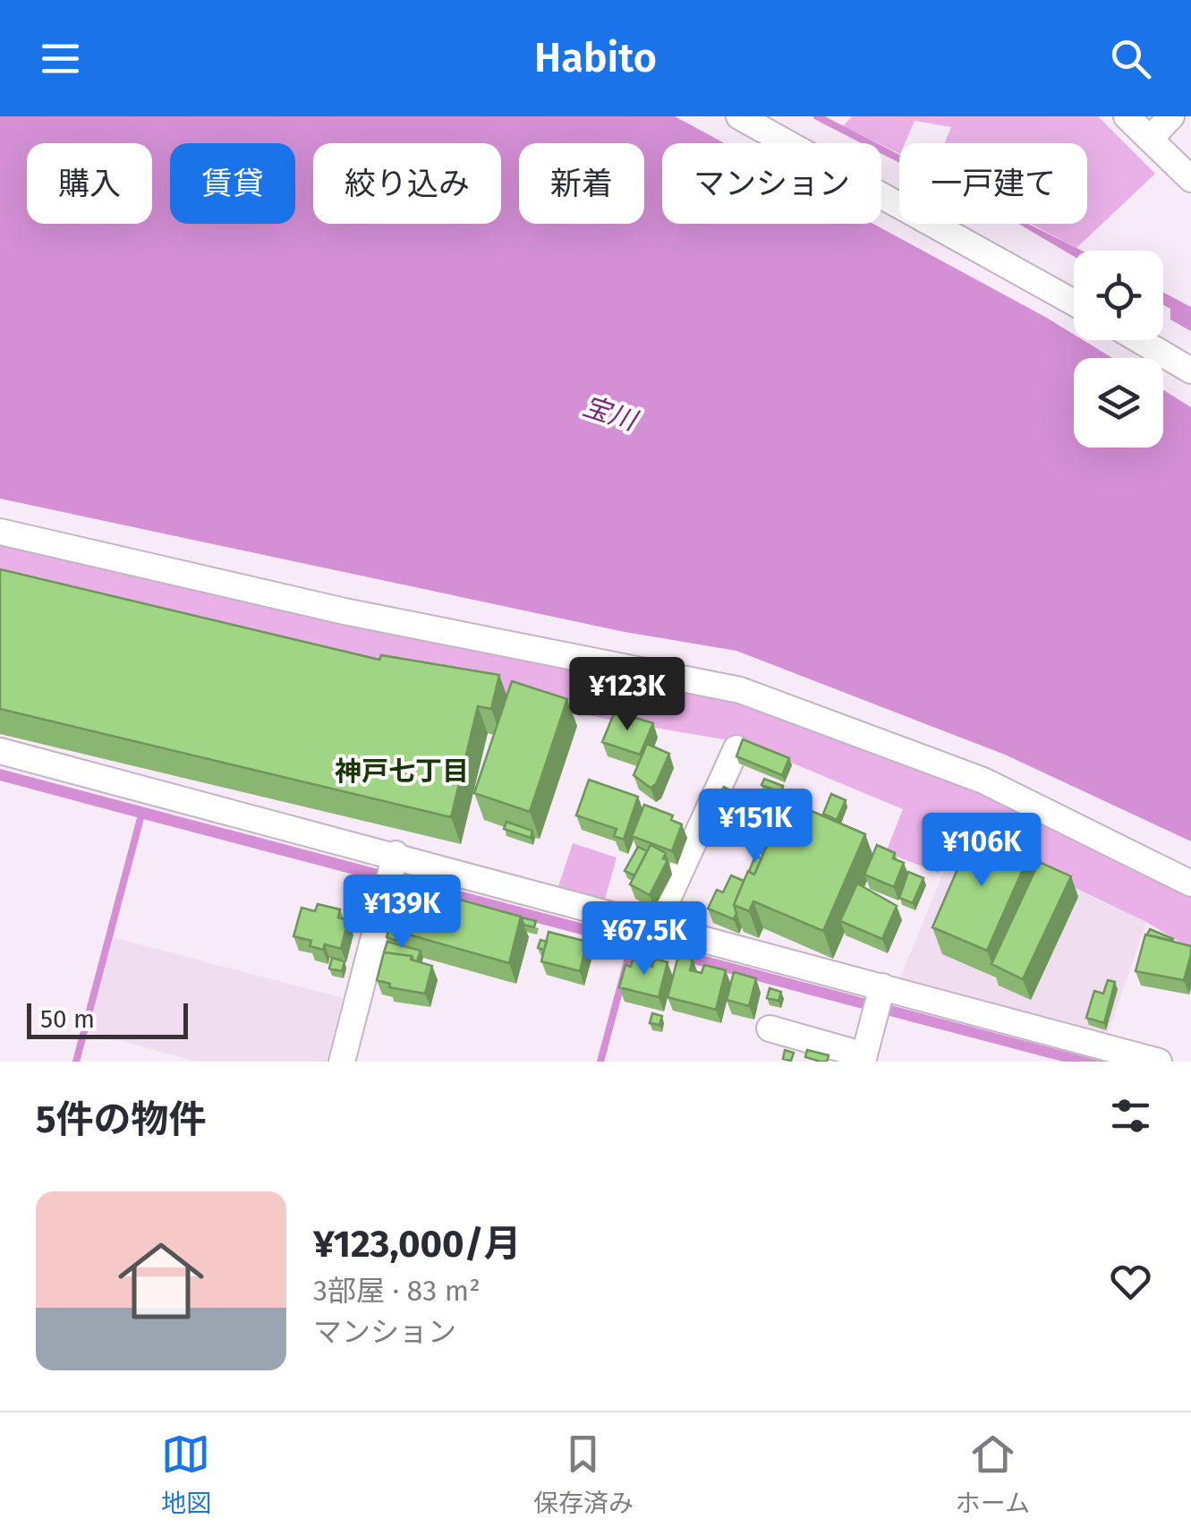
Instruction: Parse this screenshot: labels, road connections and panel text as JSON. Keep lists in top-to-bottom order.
{
  "districts": ["神戸七丁目"],
  "water": ["宝川"],
  "scale_bar": "50 m",
  "page": {
    "header": "Habito",
    "chip": [
      "購入",
      "賃貸",
      "絞り込み",
      "新着",
      "マンション",
      "一戸建て"
    ],
    "price": [
      "¥123K",
      "¥151K",
      "¥106K",
      "¥139K",
      "¥67.5K"
    ],
    "scale": "50 m",
    "heading": "5件の物件",
    "list": [
      {
        "name": "¥123,000/月",
        "note": "3部屋 · 83 m² · マンション"
      }
    ],
    "tabs": ["地図", "保存済み", "ホーム"]
  }
}
